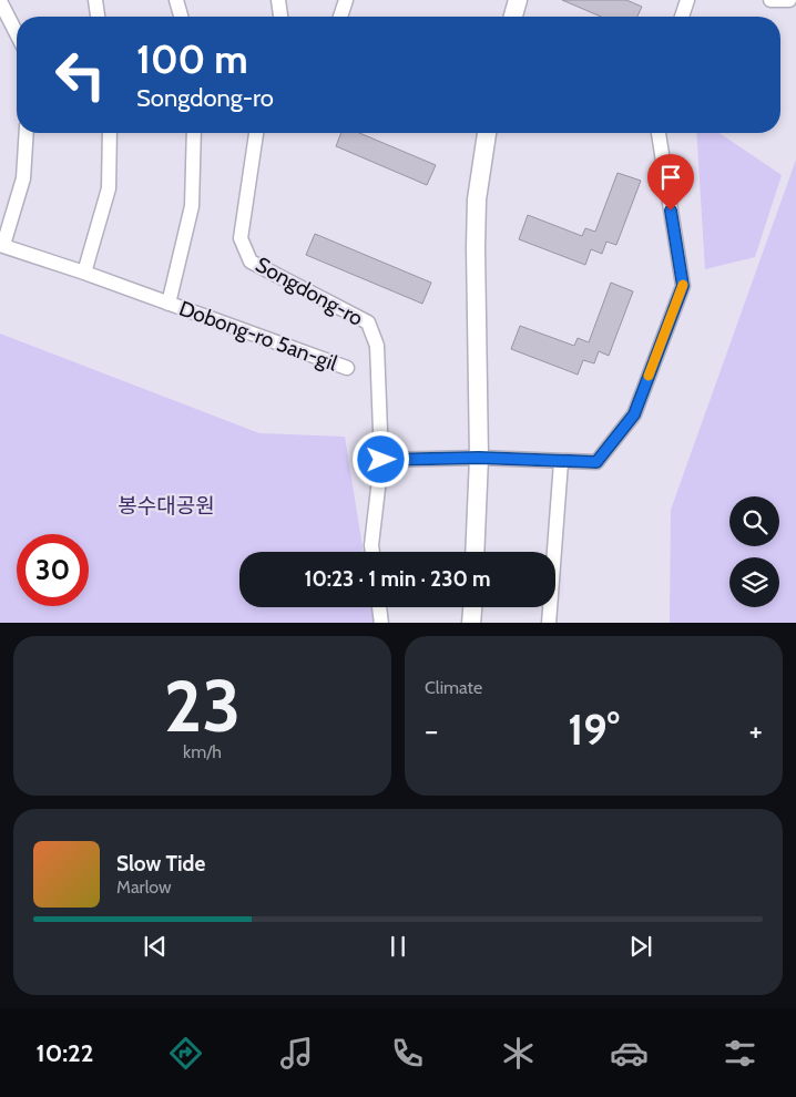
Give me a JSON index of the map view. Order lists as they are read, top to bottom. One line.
{"streets":{"street":["Songdong-ro","Dobong-ro 5an-gil"]},"parks":["봉수대공원"],"page":{"turn":["100 m","Songdong-ro"],"limit":"30","trip":"10:23 · 1 min · 230 m","tile":[["23","km/h"],"Climate"],"heat":["−","19°","+"],"song":["Slow Tide","Marlow"],"tabs":"10:22"}}
